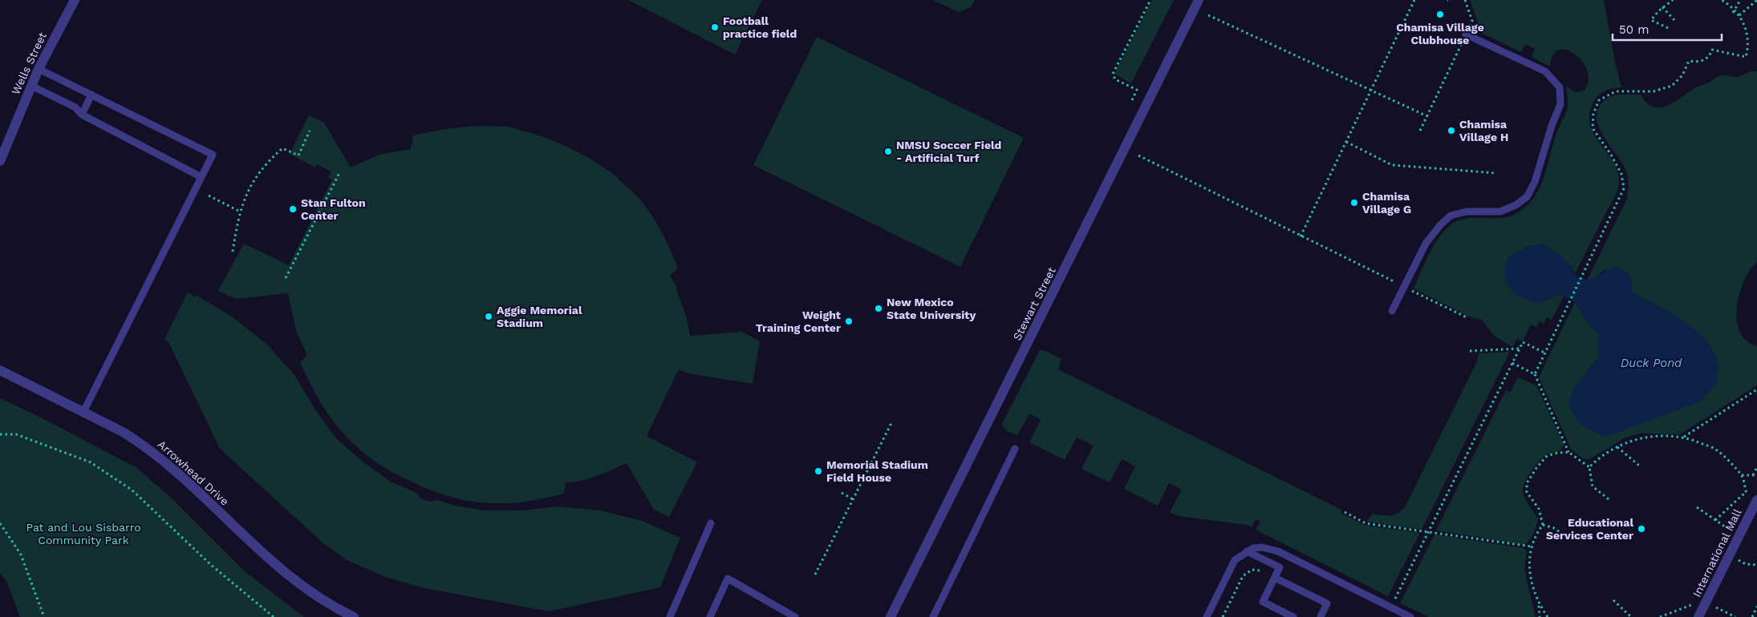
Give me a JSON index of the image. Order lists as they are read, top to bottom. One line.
{"streets":{"street":["Wells Street","Stewart Street","Arrowhead Drive","International Mall"]},"water":["Duck Pond"],"parks":["Pat and Lou Sisbarro Community Park"],"places":["Chamisa Village Clubhouse","Football practice field","Chamisa Village H","NMSU Soccer Field - Artificial Turf","Chamisa Village G","Stan Fulton Center","New Mexico State University","Aggie Memorial Stadium","Weight Training Center","Memorial Stadium Field House","Educational Services Center"],"scale_bar":"50 m"}
